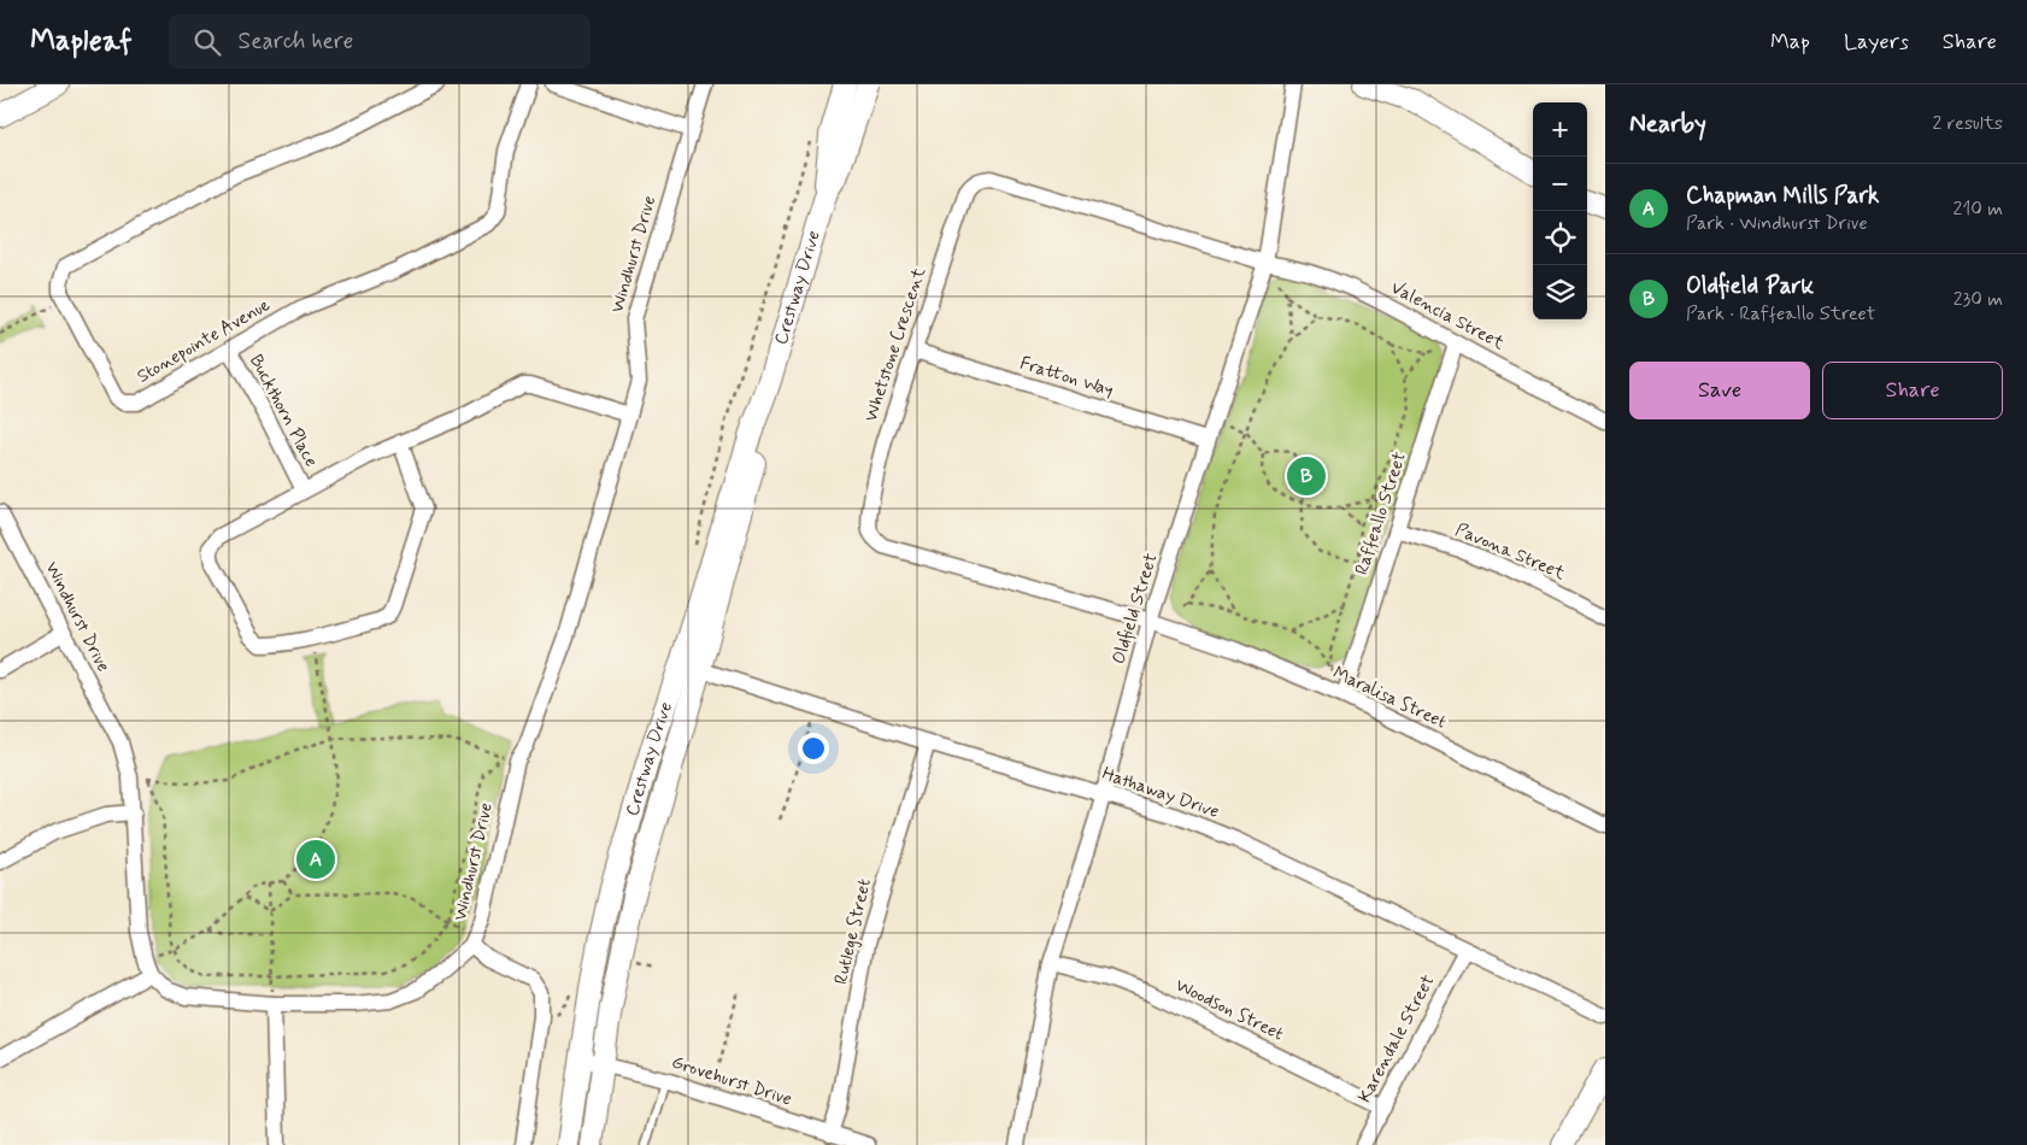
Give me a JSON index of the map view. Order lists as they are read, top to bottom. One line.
{"streets":{"street":["Windhurst Drive","Crestway Drive","Valencia Street","Stonepointe Avenue","Whetstone Crescent","Fratton Way","Buckthorn Place","Raffeallo Street","Pavona Street","Oldfield Street","Maralisa Street","Hathaway Drive","Rutlege Street","Woodson Street","Karendale Street","Grovehurst Drive"]},"crossings":[["Crestway Drive","Hathaway Drive"],["Crestway Drive","Grovehurst Drive"],["Valencia Street","Whetstone Crescent"],["Valencia Street","Raffeallo Street"],["Valencia Street","Oldfield Street"],["Stonepointe Avenue","Buckthorn Place"],["Whetstone Crescent","Fratton Way"],["Whetstone Crescent","Oldfield Street"],["Whetstone Crescent","Maralisa Street"],["Fratton Way","Oldfield Street"],["Raffeallo Street","Pavona Street"],["Raffeallo Street","Maralisa Street"],["Oldfield Street","Maralisa Street"],["Oldfield Street","Hathaway Drive"],["Oldfield Street","Woodson Street"],["Hathaway Drive","Rutlege Street"],["Hathaway Drive","Karendale Street"],["Rutlege Street","Grovehurst Drive"],["Woodson Street","Karendale Street"]],"page":{"header":"Mapleaf","search":"Search here","nav":["Map","Layers","Share"],"heading":["Nearby","2 results"],"map_buttons":["+","−"],"list":[{"mark":"A","name":"Chapman Mills Park","note":"Park · Windhurst Drive","value":"210 m"},{"mark":"B","name":"Oldfield Park","note":"Park · Raffeallo Street","value":"230 m"}],"buttons":["Save","Share"],"pins":["B","A"]}}
